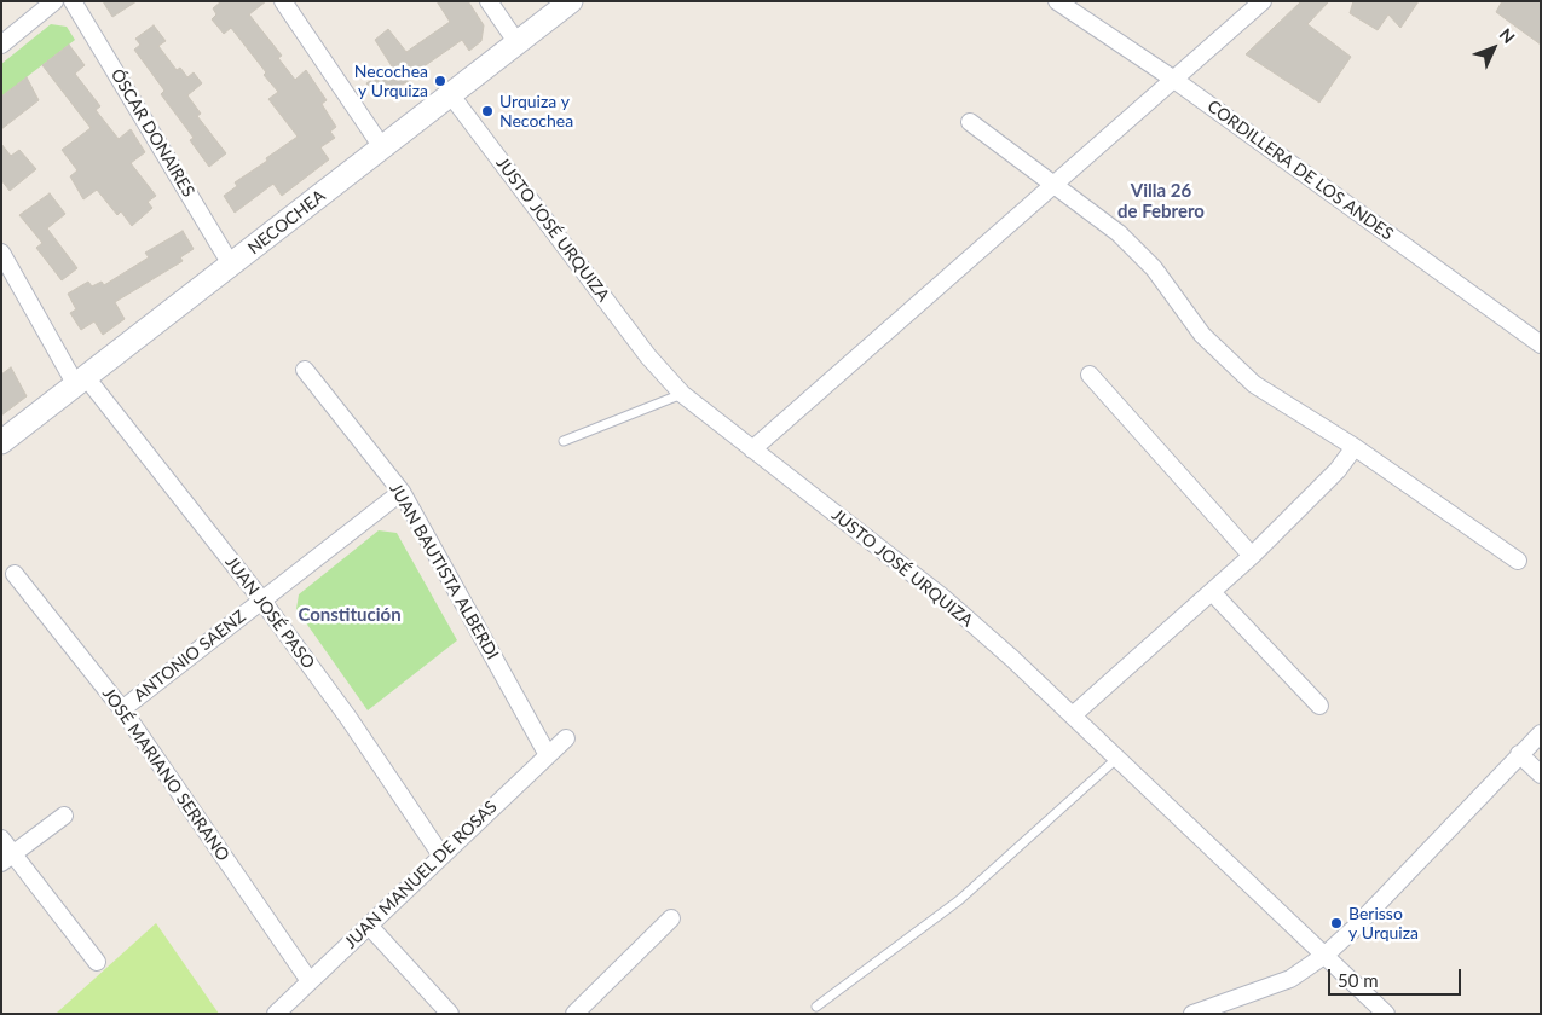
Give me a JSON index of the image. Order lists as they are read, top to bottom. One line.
{"streets":{"main road":["NECOCHEA"],"street":["ÓSCAR DONAIRES","CORDILLERA DE LOS ANDES","JUSTO JOSÉ URQUIZA","JUAN BAUTISTA ALBERDI","JUAN JOSÉ PASO","ANTONIO SAENZ","JOSÉ MARIANO SERRANO","JUAN MANUEL DE ROSAS"]},"crossings":[["ÓSCAR DONAIRES","NECOCHEA"],["NECOCHEA","JUSTO JOSÉ URQUIZA"],["NECOCHEA","JUAN JOSÉ PASO"],["JUAN BAUTISTA ALBERDI","ANTONIO SAENZ"],["JUAN BAUTISTA ALBERDI","JUAN MANUEL DE ROSAS"],["JUAN JOSÉ PASO","ANTONIO SAENZ"],["JUAN JOSÉ PASO","JUAN MANUEL DE ROSAS"],["ANTONIO SAENZ","JOSÉ MARIANO SERRANO"],["JOSÉ MARIANO SERRANO","JUAN MANUEL DE ROSAS"]],"districts":["Villa 26 de Febrero","Constitución"],"places":["Necochea y Urquiza","Urquiza y Necochea","Berisso y Urquiza"],"scale_bar":"50 m","north":"top right"}
